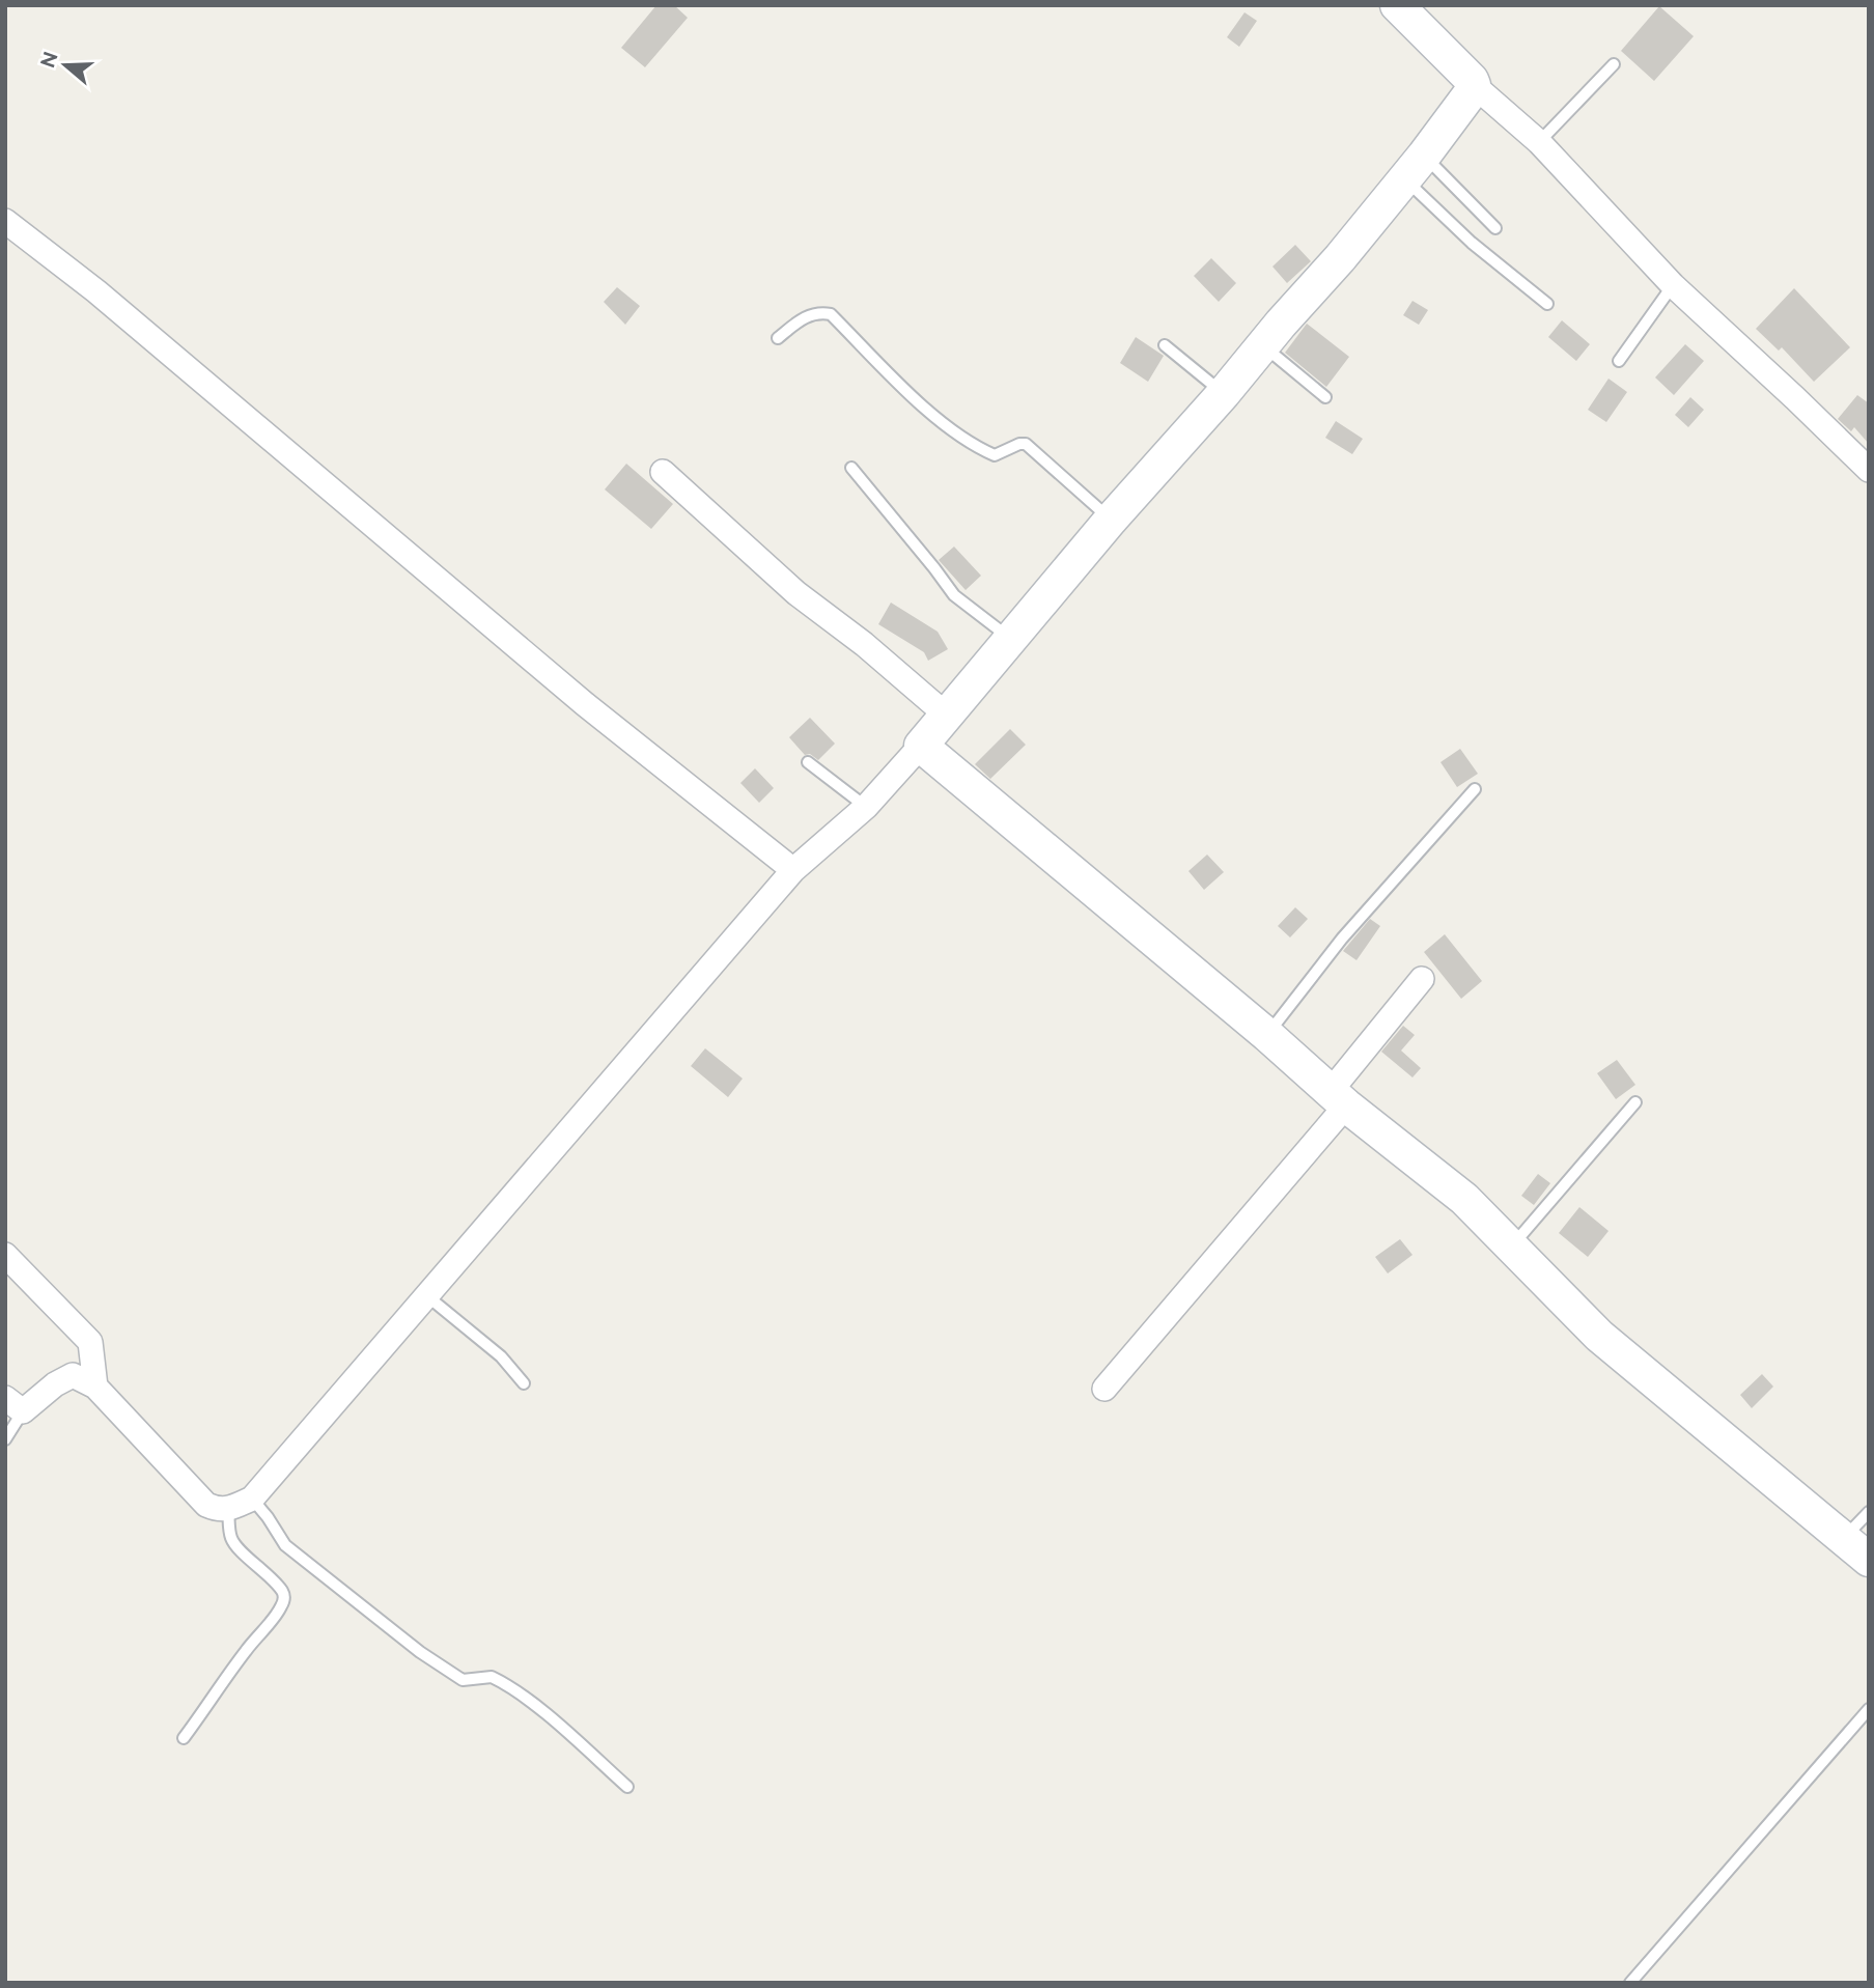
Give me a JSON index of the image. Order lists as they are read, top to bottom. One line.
{"north":"left"}
